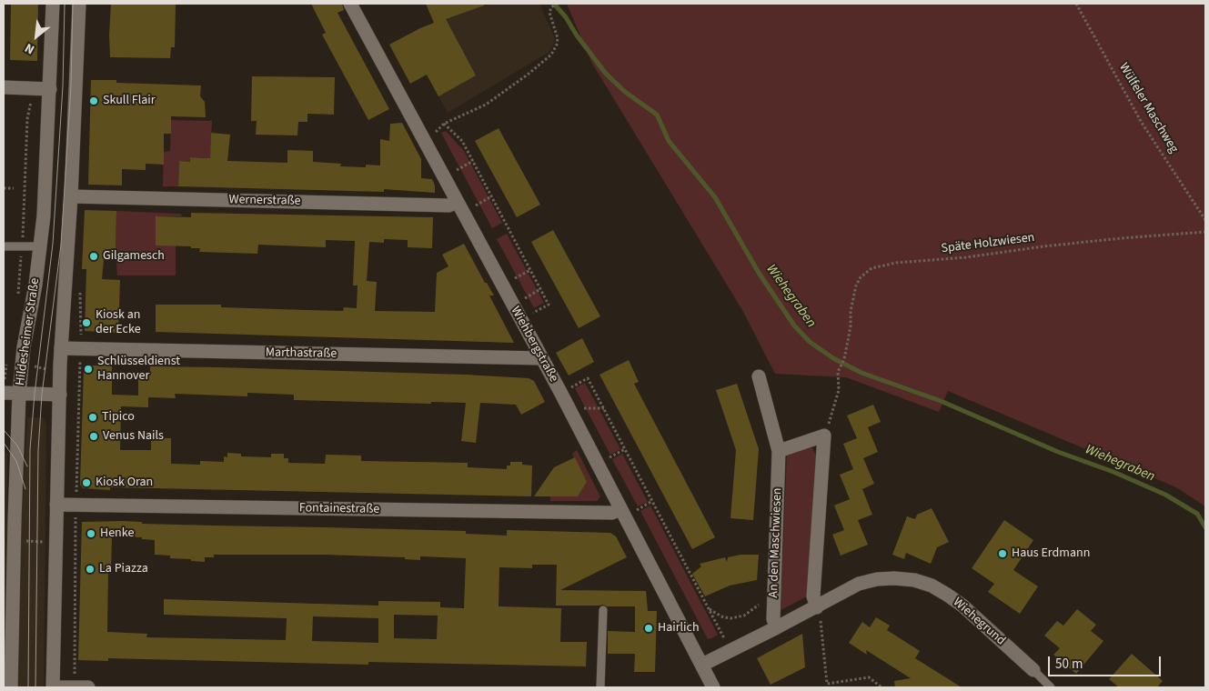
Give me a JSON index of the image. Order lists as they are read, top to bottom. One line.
{"streets":{"street":["Wernerstraße","Hildesheimer Straße","Wiehbergstraße","Marthastraße","Fontainestraße","An den Maschwiesen","Wiehegrund"],"path":["Wülfeler Maschweg","Späte Holzwiesen"]},"crossings":[["Wernerstraße","Wiehbergstraße"],["Wiehbergstraße","Marthastraße"],["Wiehbergstraße","Fontainestraße"],["An den Maschwiesen","Wiehegrund"]],"water":["Wiehegraben"],"places":["Skull Flair","Gilgamesch","Kiosk an der Ecke","Schlüsseldienst Hannover","Tipico","Venus Nails","Kiosk Oran","Henke","Haus Erdmann","La Piazza","Hairlich"],"scale_bar":"50 m","north":"bottom left"}
